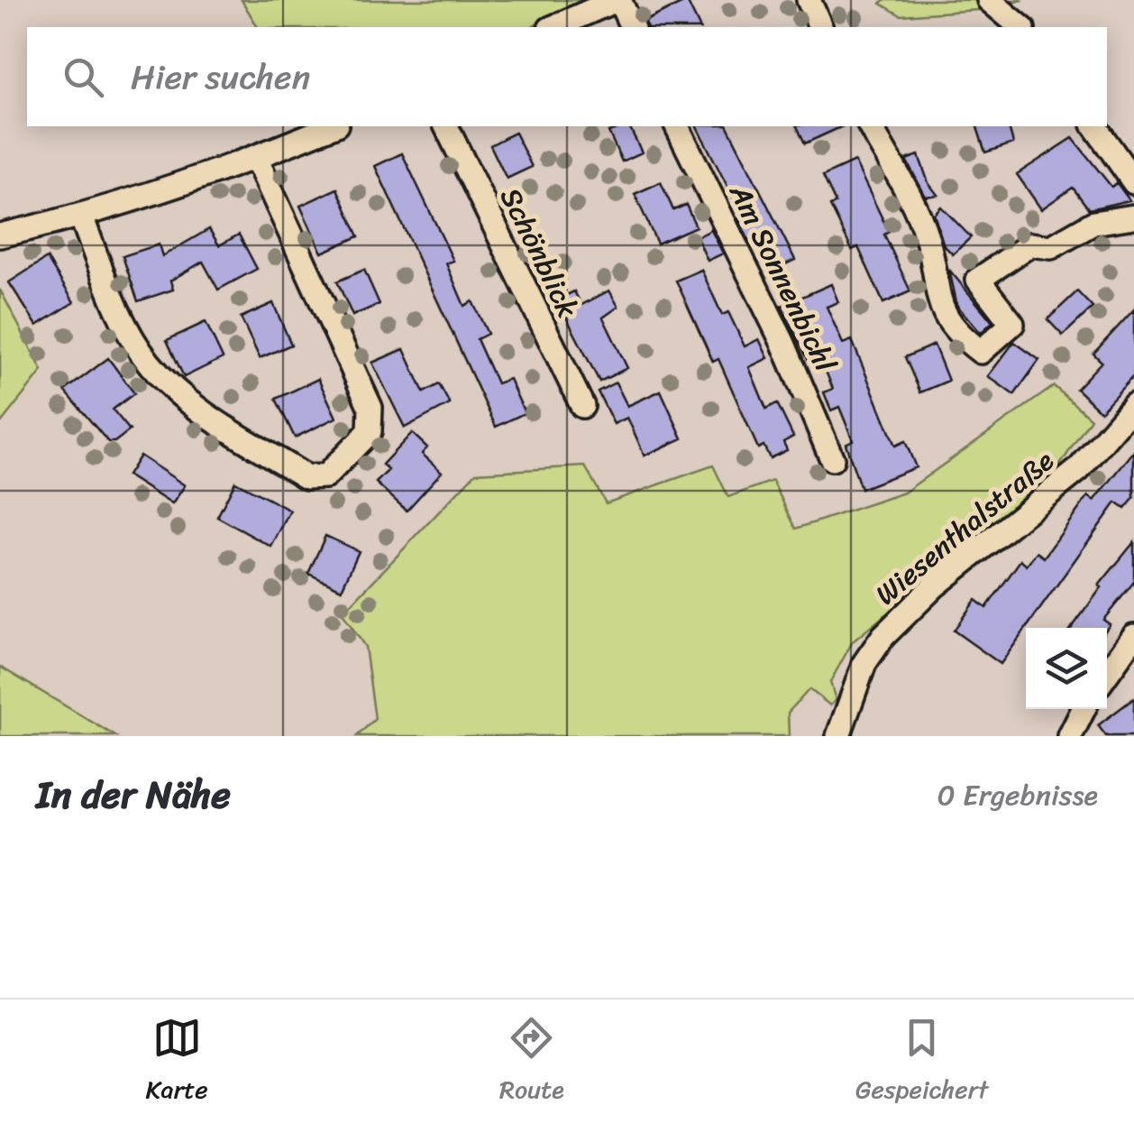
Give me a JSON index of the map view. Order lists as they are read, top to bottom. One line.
{"streets":{"street":["Schönblick","Am Sonnenbichl","Wiesenthalstraße"]},"page":{"search":"Hier suchen","heading":["In der Nähe","0 Ergebnisse"],"nav":["Karte","Route","Gespeichert"]}}
